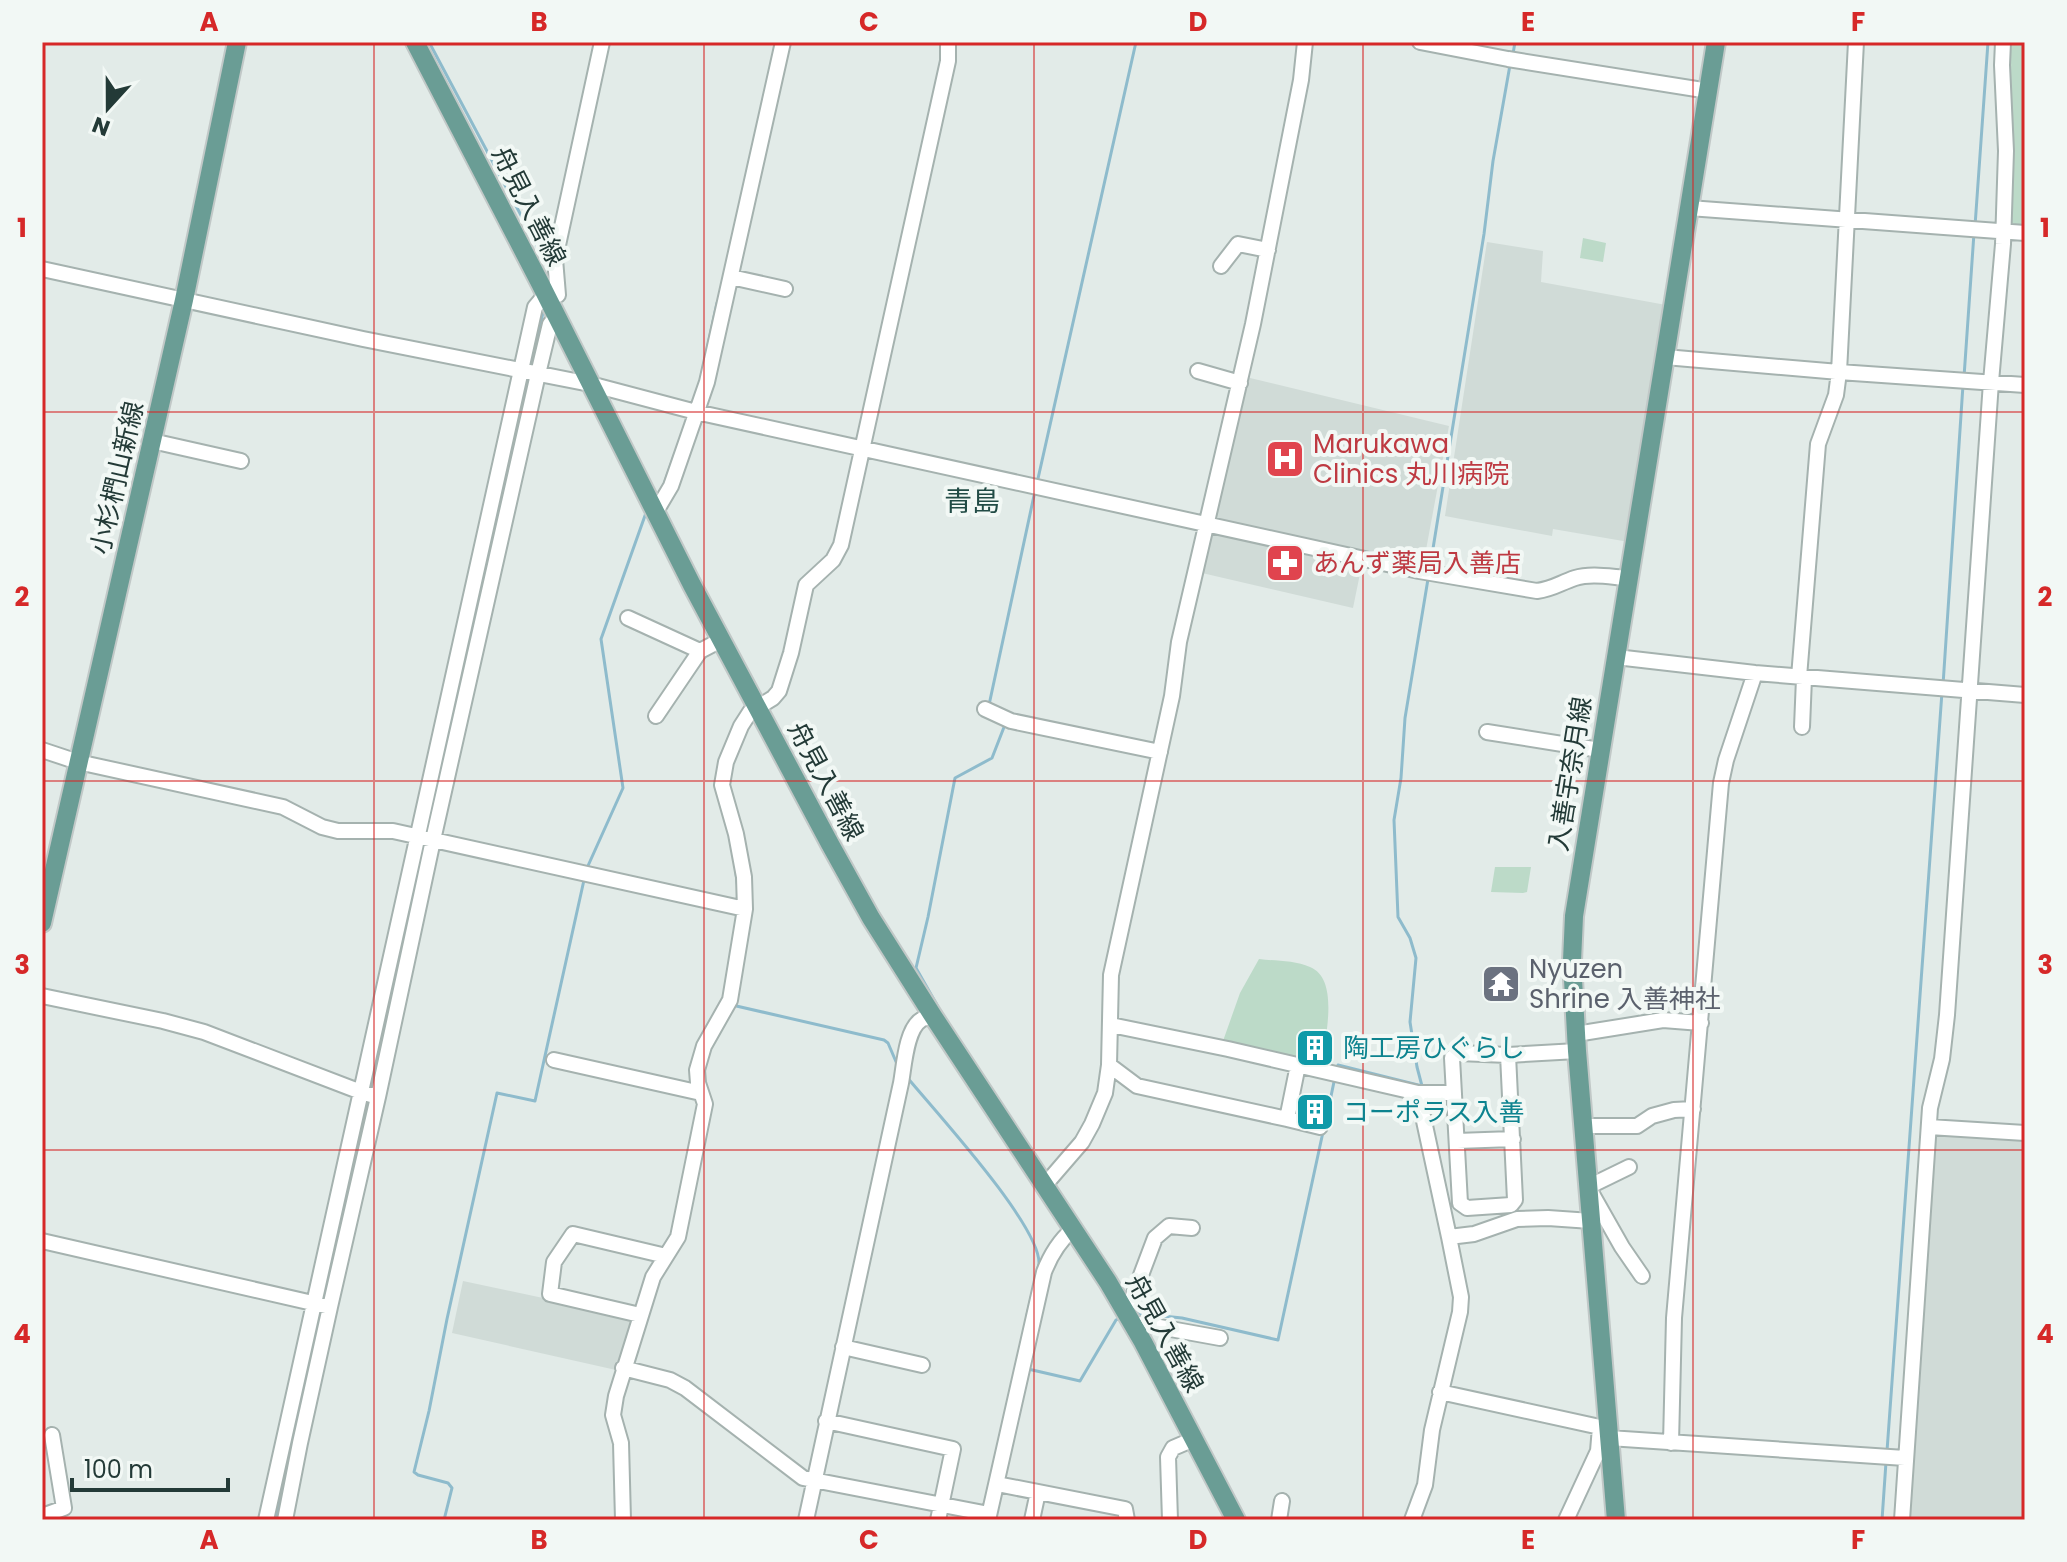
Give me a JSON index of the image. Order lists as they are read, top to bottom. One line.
{"streets":{"main road":["舟見入善線","小杉椚山新線","入善宇奈月線"]},"districts":["青島"],"places":{"hospital":["Marukawa Clinics 丸川病院"],"pharmacy":["あんず薬局入善店"],"temple":["Nyuzen Shrine 入善神社"],"building":["陶工房ひぐらし","コーポラス入善"]},"scale_bar":"100 m","north":"bottom","grid":{"columns":["A","B","C","D","E","F"],"rows":["1","2","3","4"]}}
